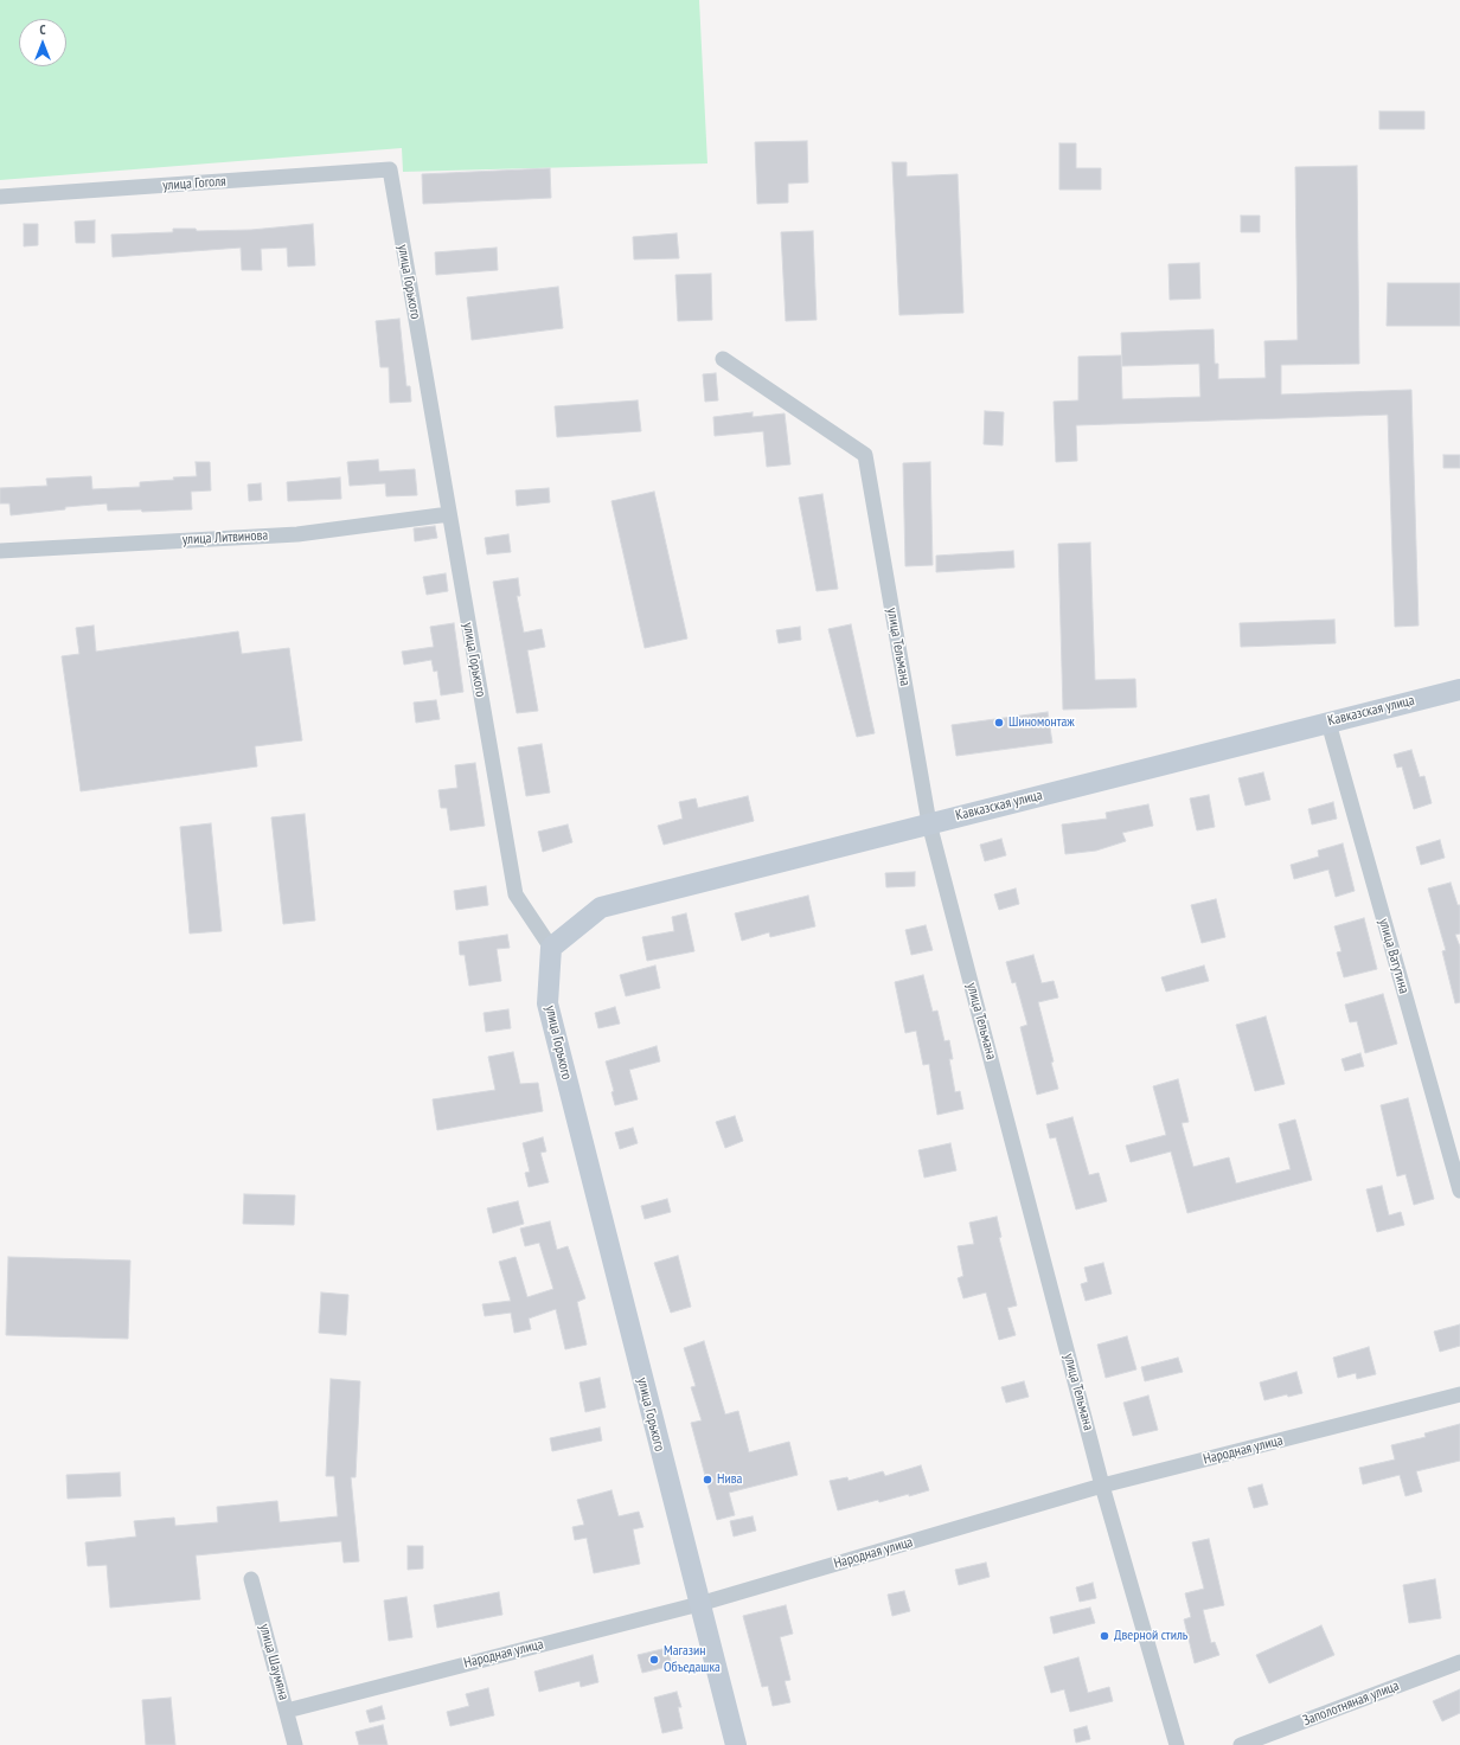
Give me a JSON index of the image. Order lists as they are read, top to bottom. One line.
{"streets":{"main road":["улица Горького","Кавказская улица"],"street":["улица Гоголя","улица Литвинова","улица Тельмана","улица Ватутина","Народная улица","улица Шаумяна","Заполотняная улица"]},"crossings":[["улица Гоголя","улица Горького"],["улица Горького","улица Литвинова"],["улица Горького","Кавказская улица"],["улица Горького","Народная улица"],["улица Тельмана","Кавказская улица"],["улица Тельмана","Народная улица"],["Кавказская улица","улица Ватутина"],["Народная улица","улица Шаумяна"]],"places":["Шиномонтаж","Нива","Дверной стиль","Магазин Объедашка"],"north":"top"}
